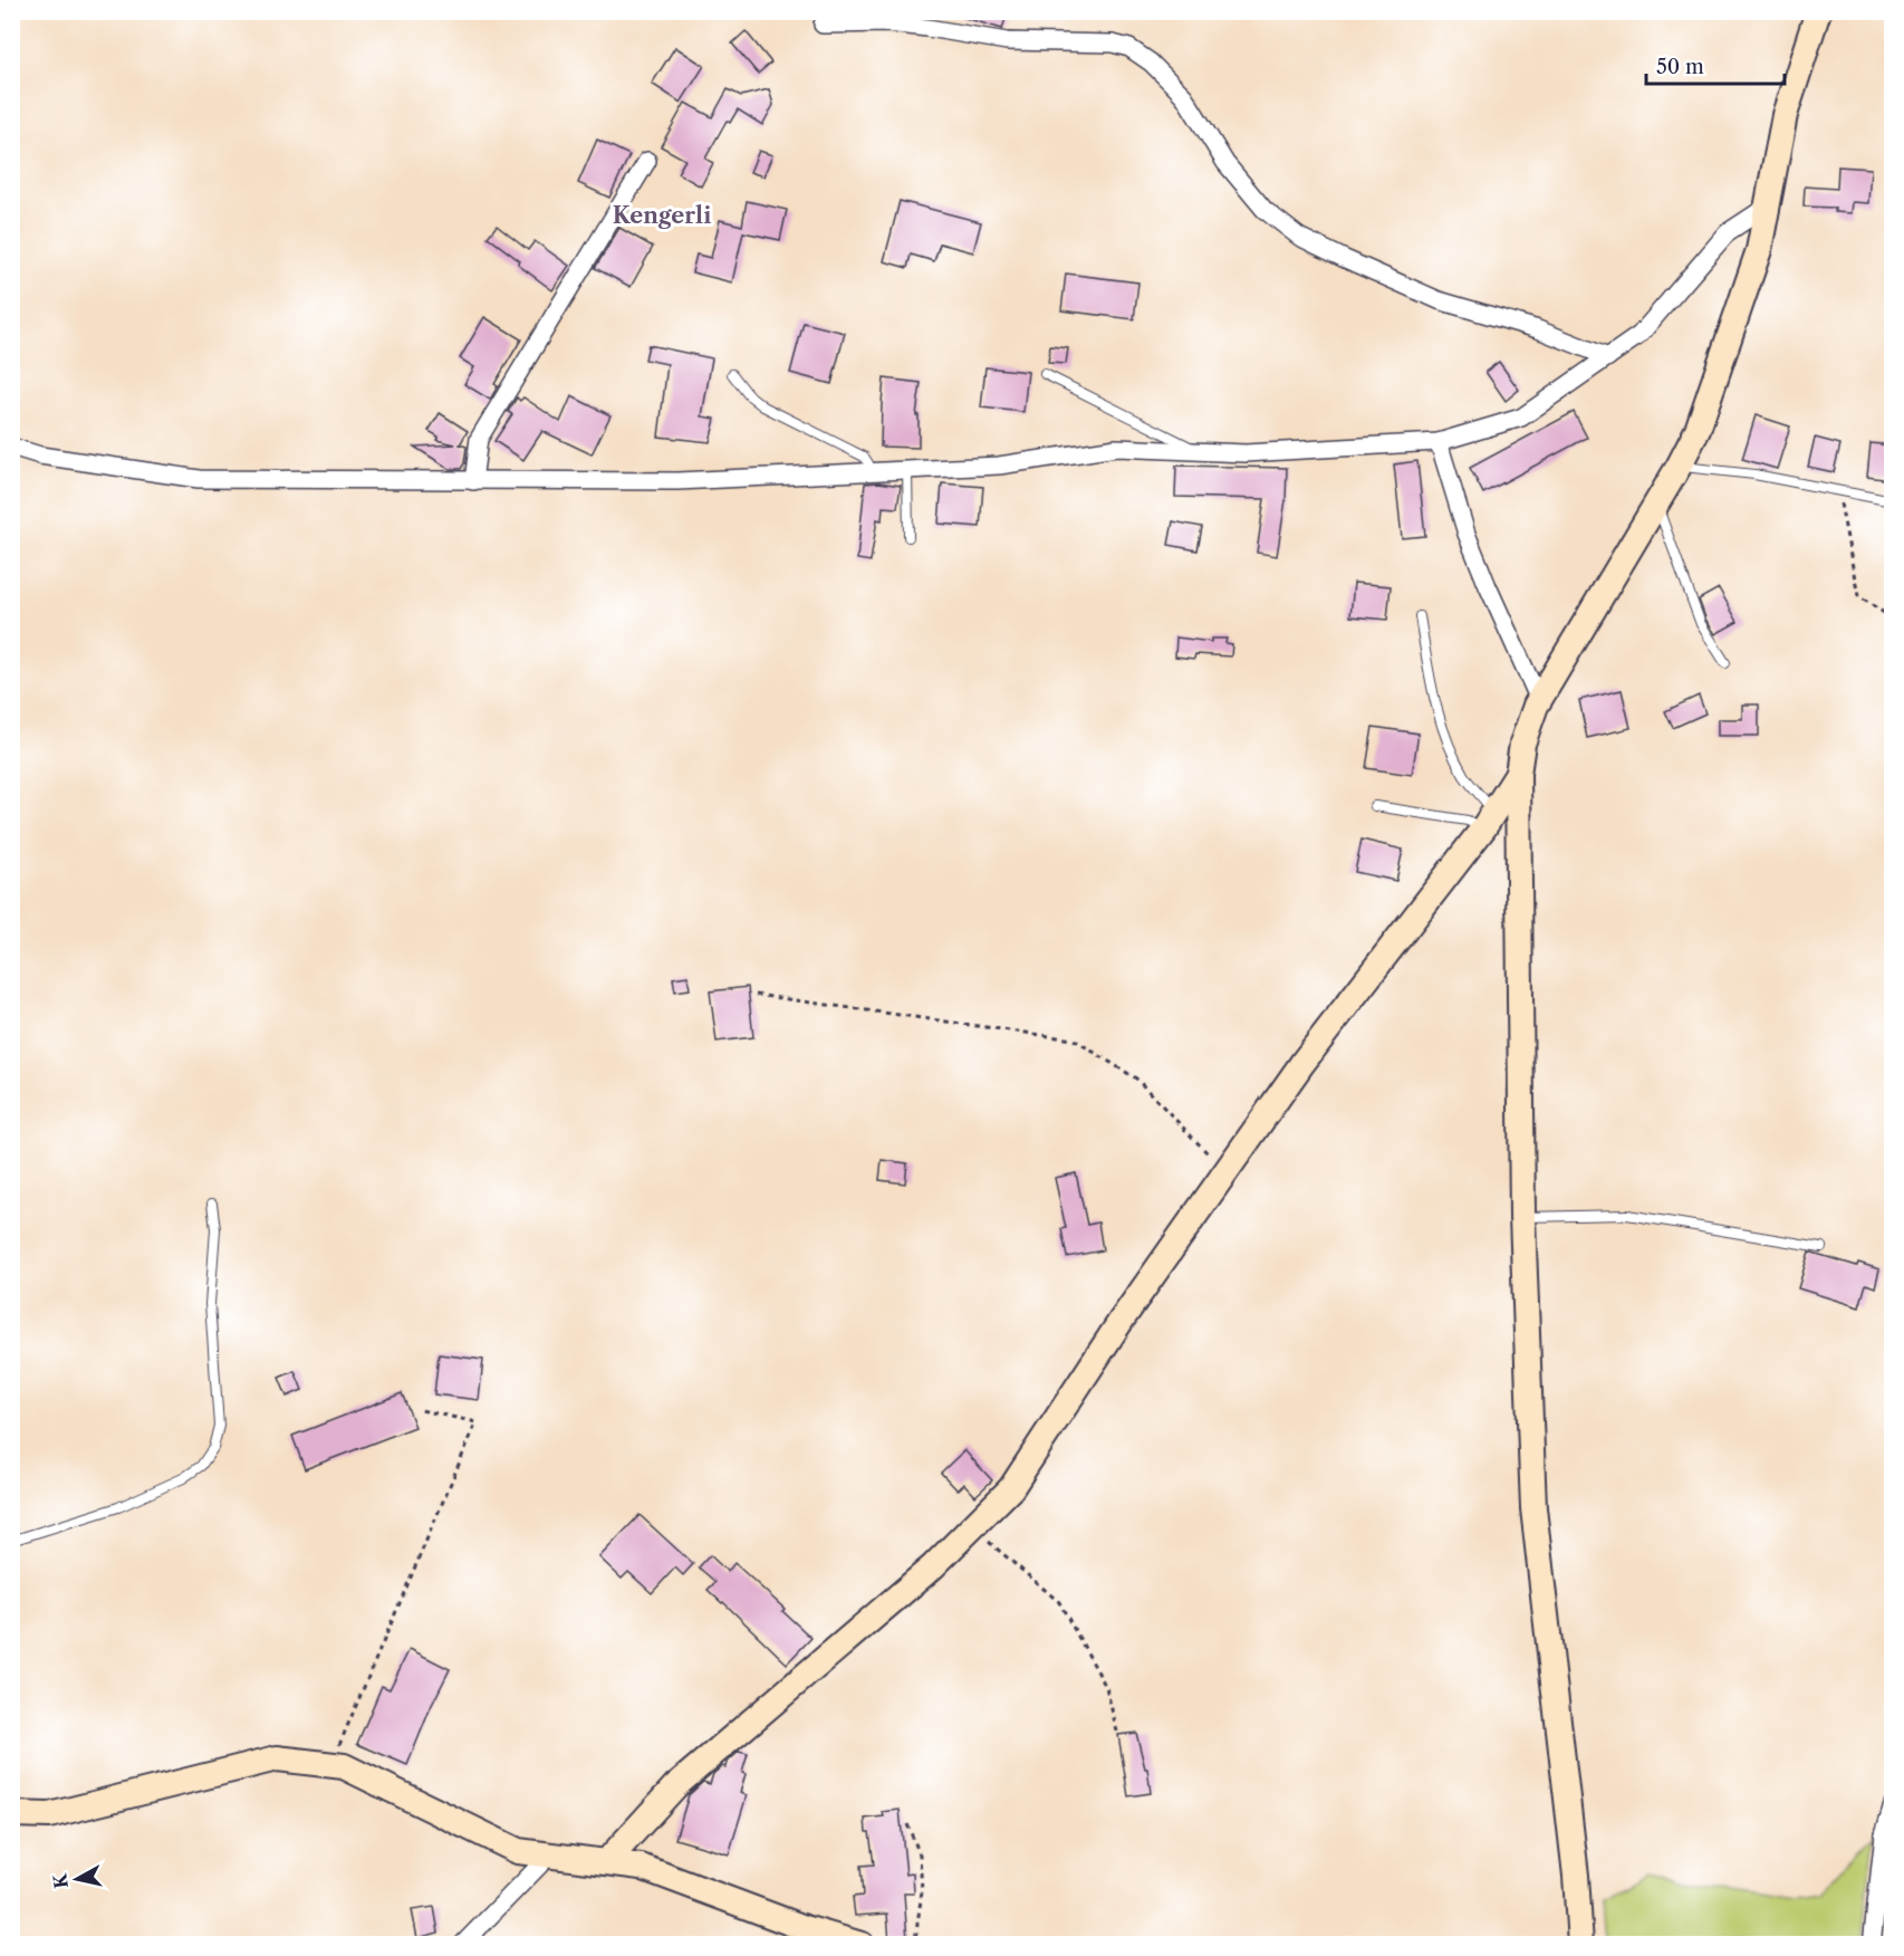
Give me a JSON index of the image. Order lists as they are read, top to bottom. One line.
{"districts":["Kengerli"],"scale_bar":"50 m","north":"left"}
